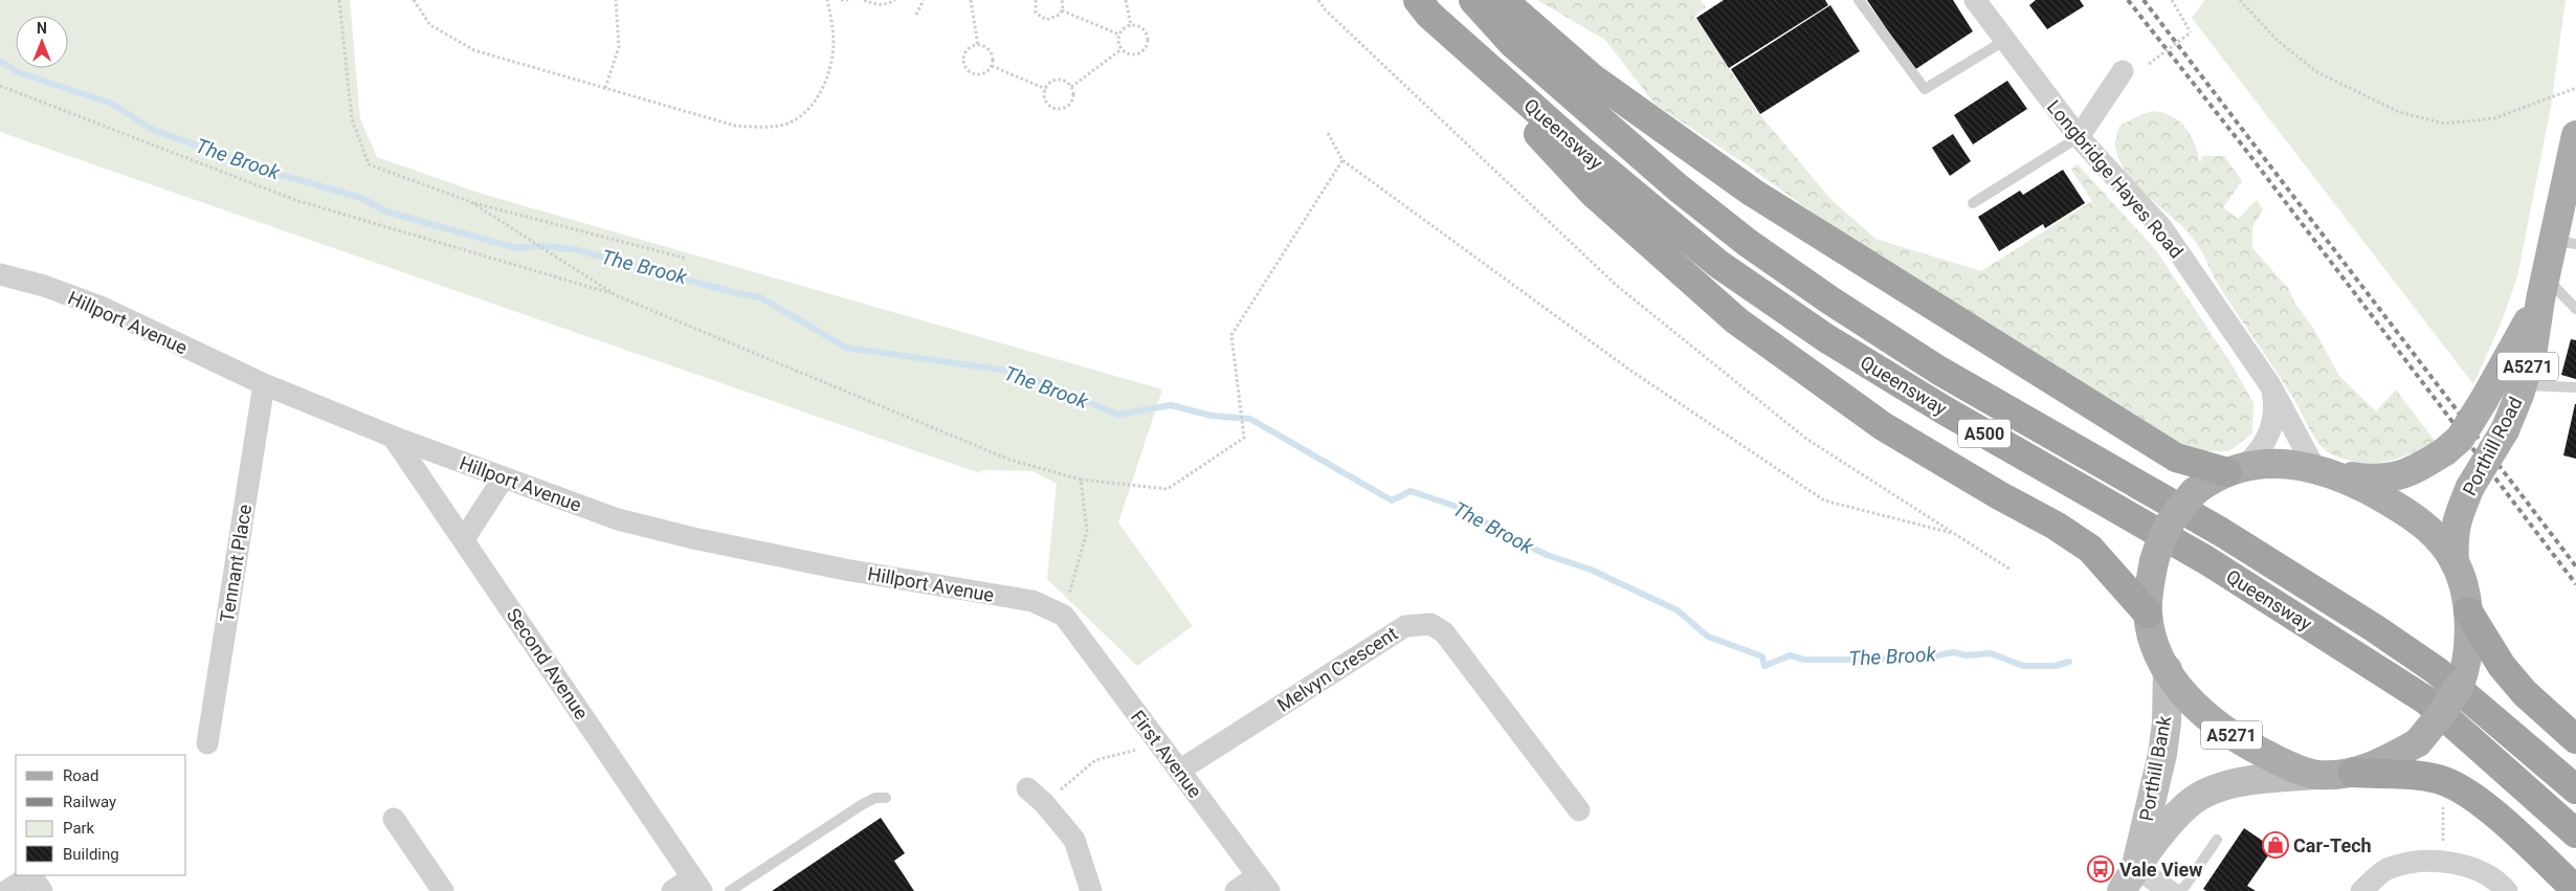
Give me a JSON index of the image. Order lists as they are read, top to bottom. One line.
{"streets":{"highway":["Queensway","A500"],"main road":["A5271","Porthill Road","Porthill Bank"],"street":["Longbridge Hayes Road","Hillport Avenue","Tennant Place","Second Avenue","Melvyn Crescent","First Avenue"]},"crossings":[["Longbridge Hayes Road","A5271"],["Longbridge Hayes Road","Porthill Road"],["Hillport Avenue","Tennant Place"],["Hillport Avenue","Second Avenue"],["Hillport Avenue","First Avenue"],["A5271","Porthill Road"],["A5271","Porthill Bank"],["Melvyn Crescent","First Avenue"]],"water":["The Brook"],"places":{"shop":["Car-Tech"],"bus stop":["Vale View"]},"legend":["Road","Railway","Park","Building"],"north":"top"}
